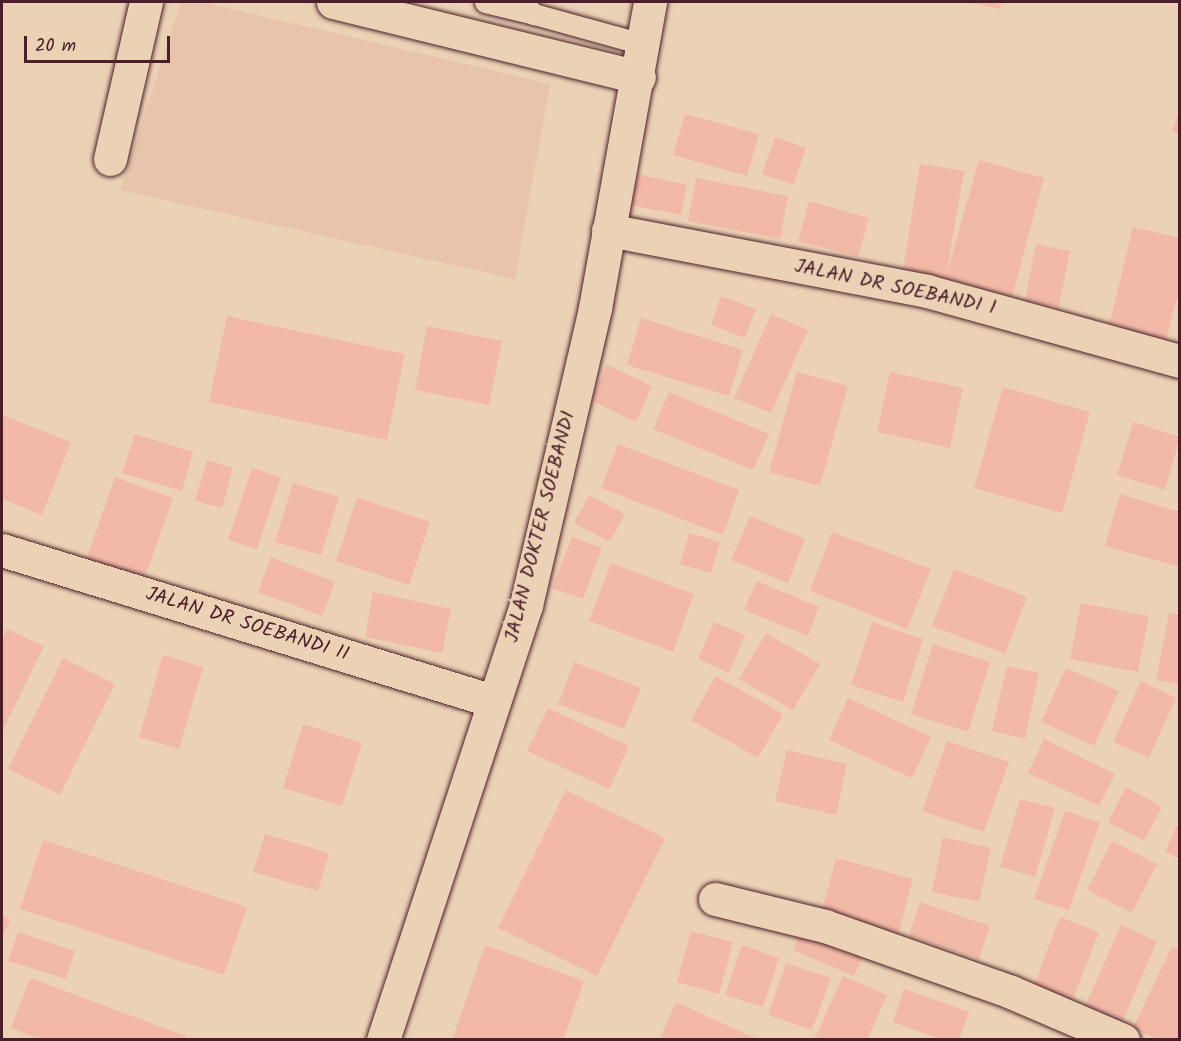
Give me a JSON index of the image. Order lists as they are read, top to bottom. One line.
{"streets":{"street":["JALAN DR SOEBANDI 1","JALAN DOKTER SOEBANDI","JALAN DR SOEBANDI II"]},"crossings":[["JALAN DR SOEBANDI 1","JALAN DOKTER SOEBANDI"],["JALAN DOKTER SOEBANDI","JALAN DR SOEBANDI II"]],"scale_bar":"20 m"}
